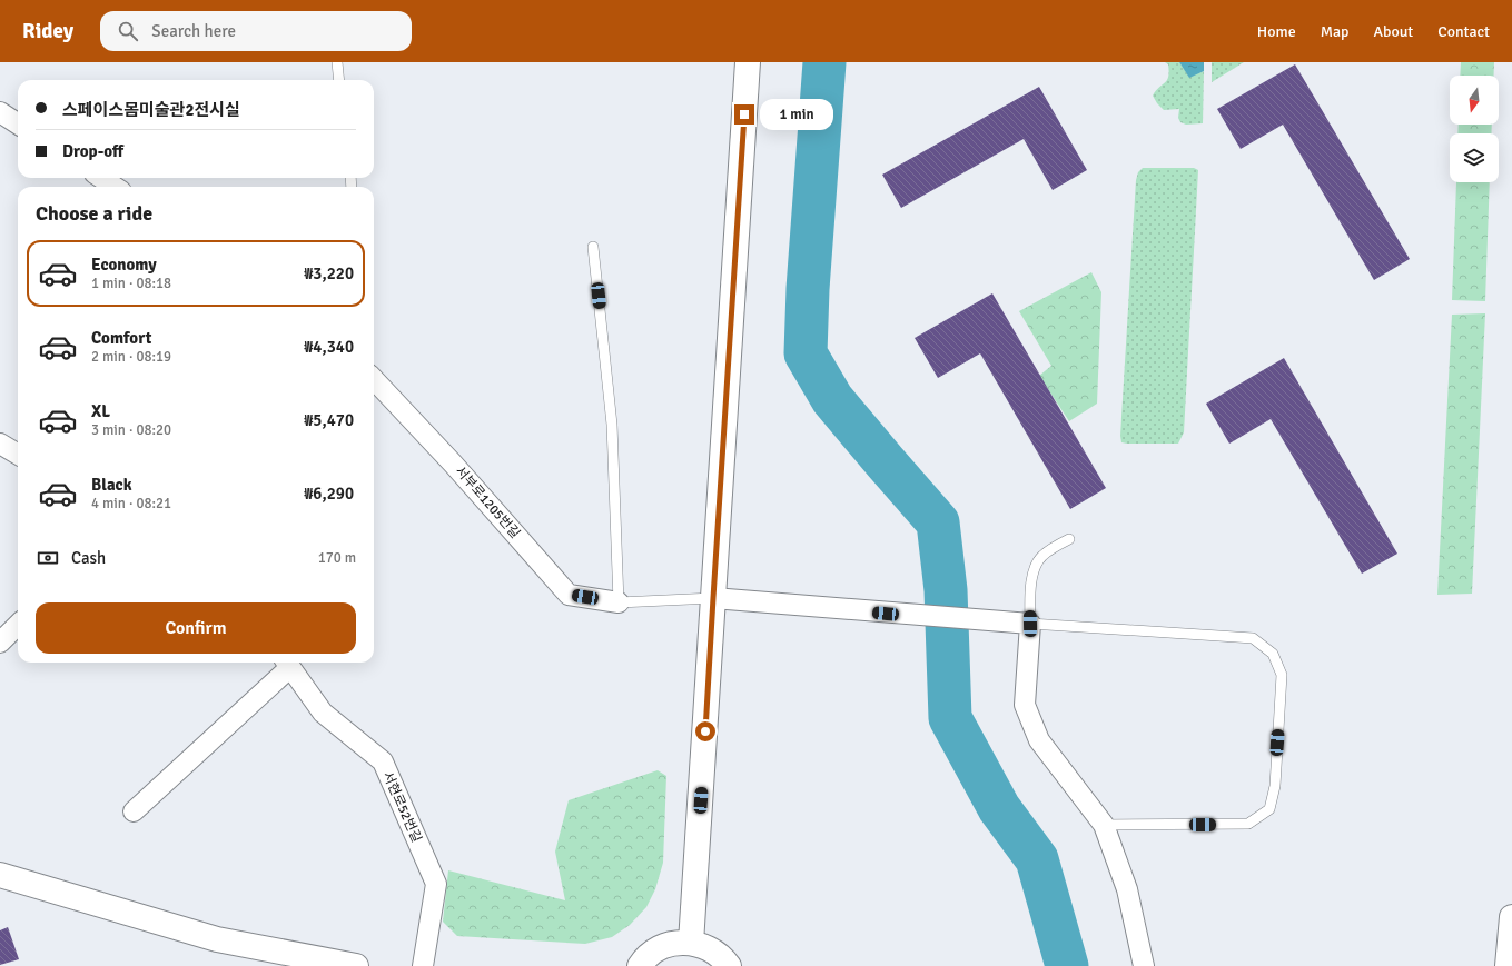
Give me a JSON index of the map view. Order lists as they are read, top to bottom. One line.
{"streets":{"street":["서부로1205번길","서현로52번길"]},"north":"bottom","page":{"header":"Ridey","search":"Search here","nav":["Home","Map","About","Contact"],"banner":["스페이스몸미술관2전시실","Drop-off"],"bubble":"1 min","heading":"Choose a ride","list":[{"name":"Economy","note":"1 min · 08:18","value":"₩3,220"},{"name":"Comfort","note":"2 min · 08:19","value":"₩4,340"},{"name":"XL","note":"3 min · 08:20","value":"₩5,470"},{"name":"Black","note":"4 min · 08:21","value":"₩6,290"}],"pay":["Cash","170 m"],"buttons":"Confirm"}}
